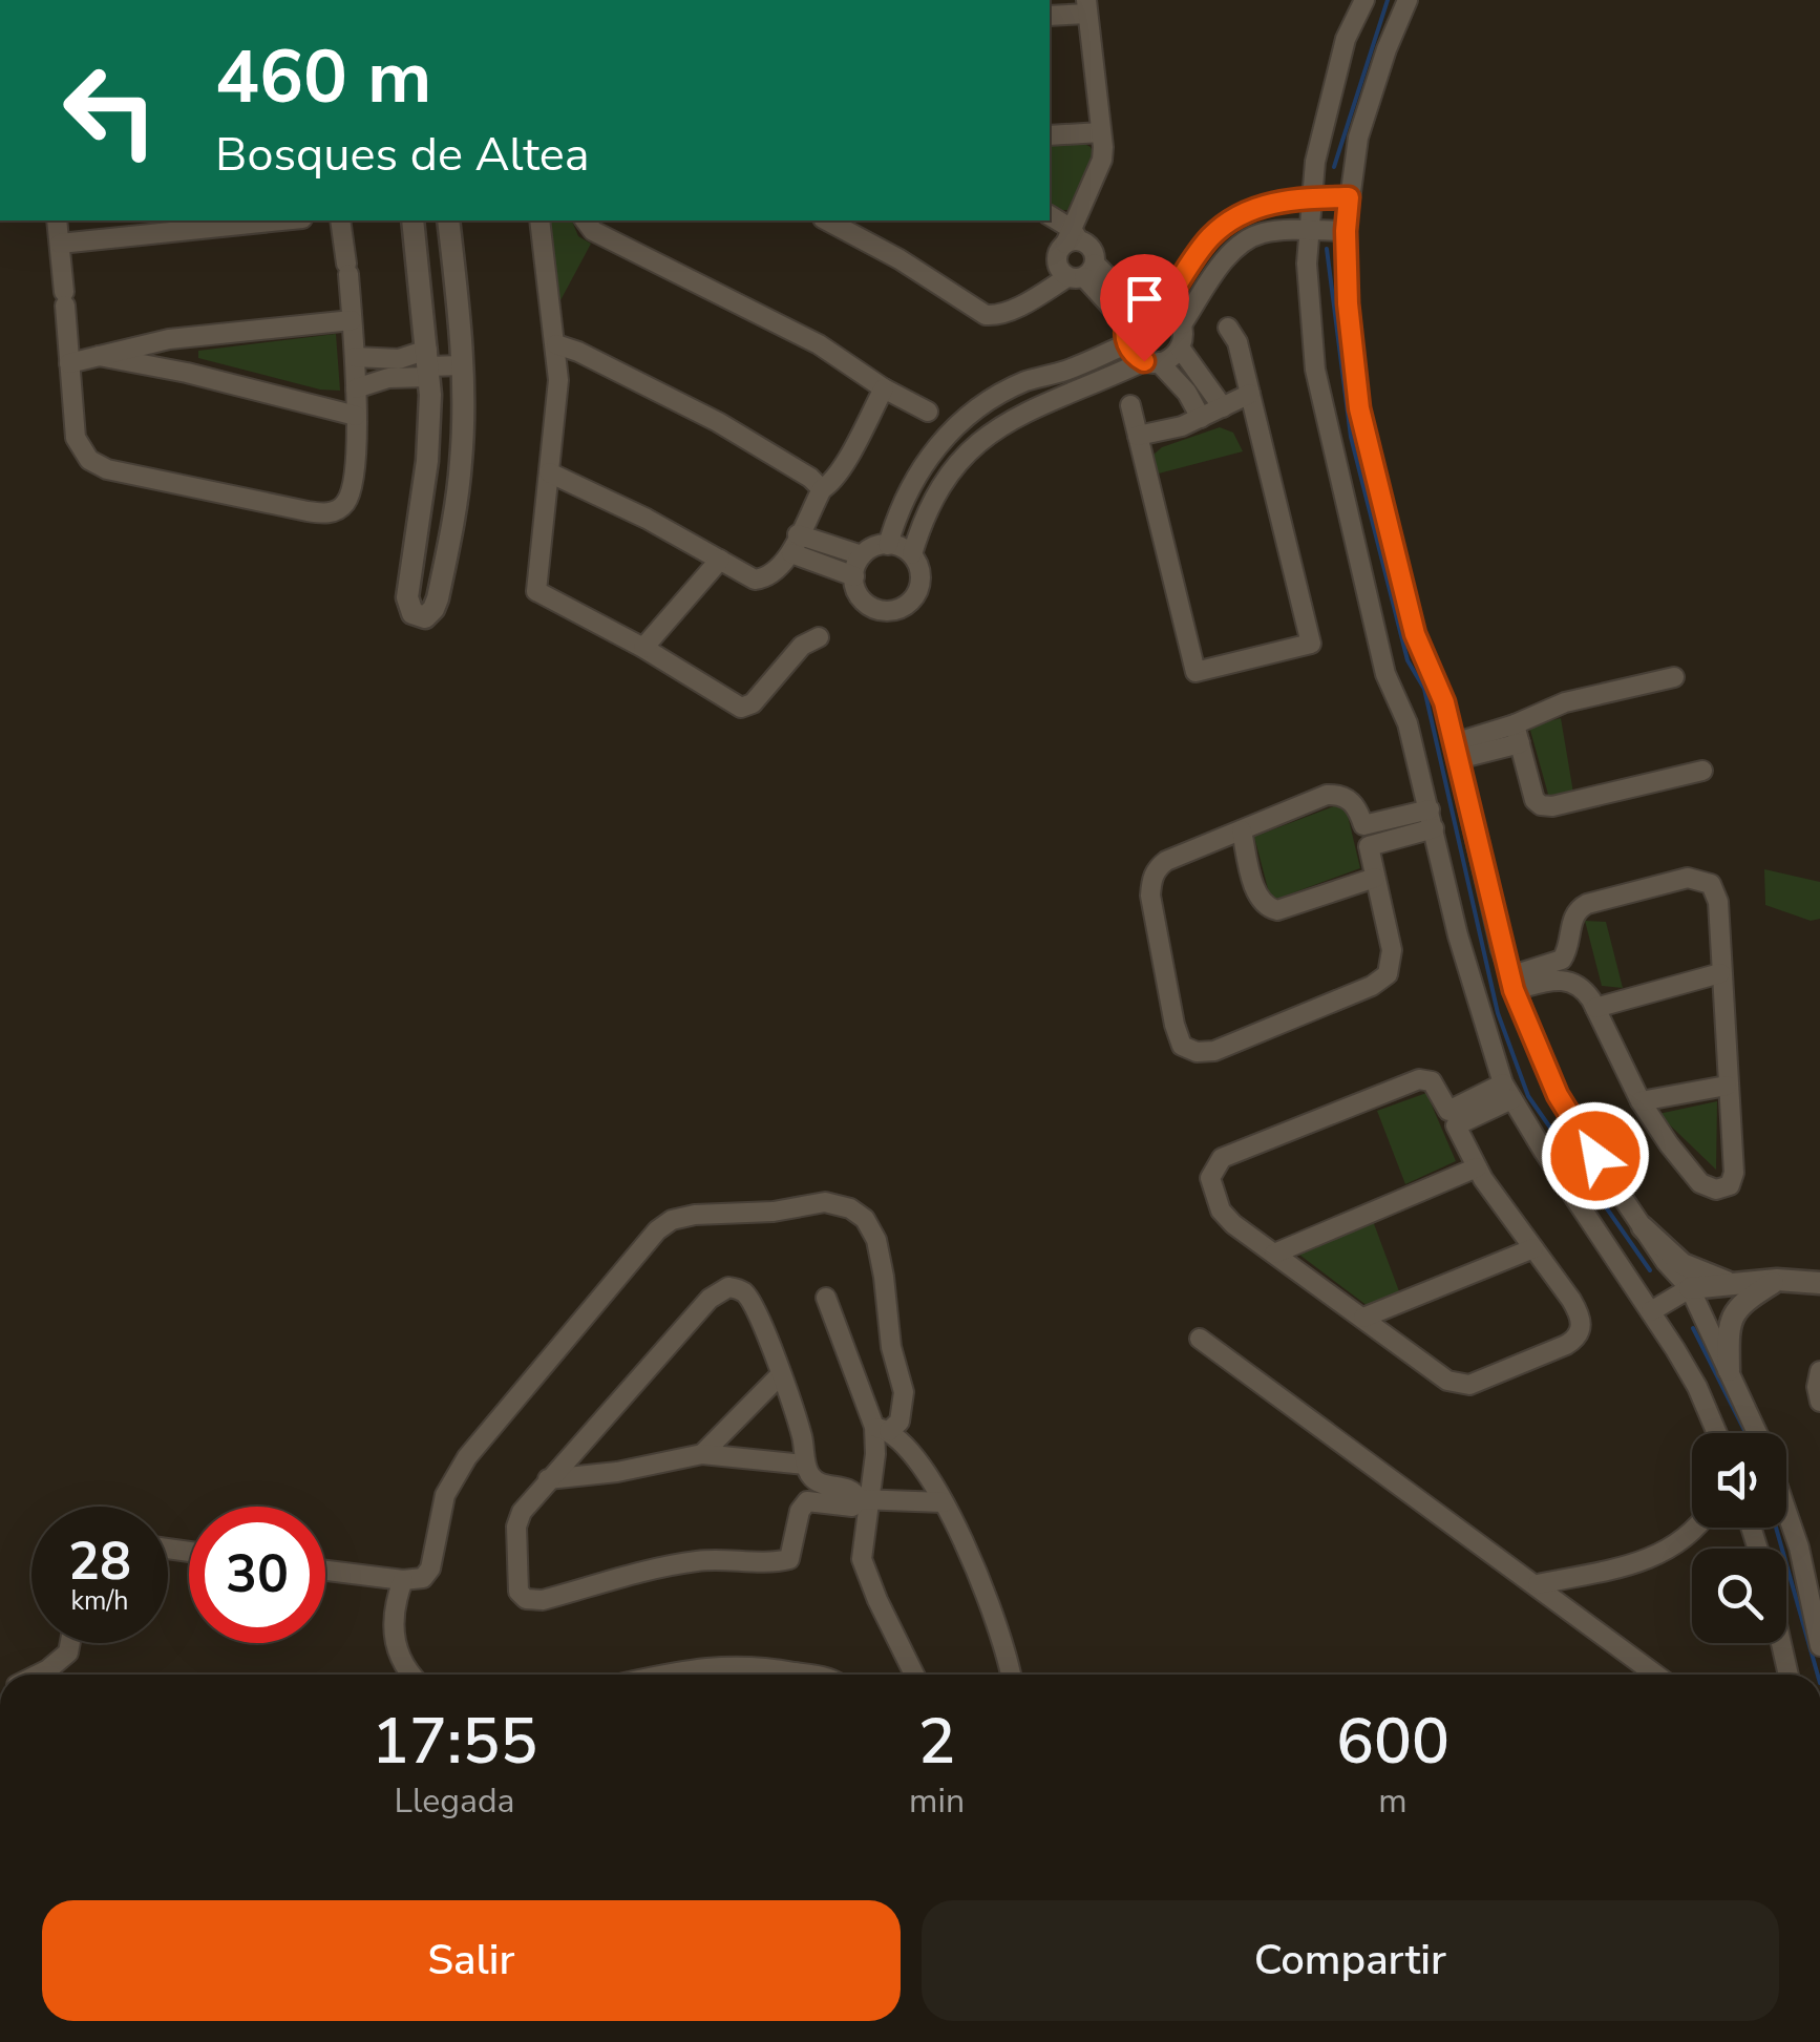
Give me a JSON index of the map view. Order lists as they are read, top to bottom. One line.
{"page":{"turn":["460 m","Bosques de Altea"],"speed":"28 km/h","limit":"30","eta":["17:55","Llegada","2","min","600","m"],"buttons":["Salir","Compartir"]}}
